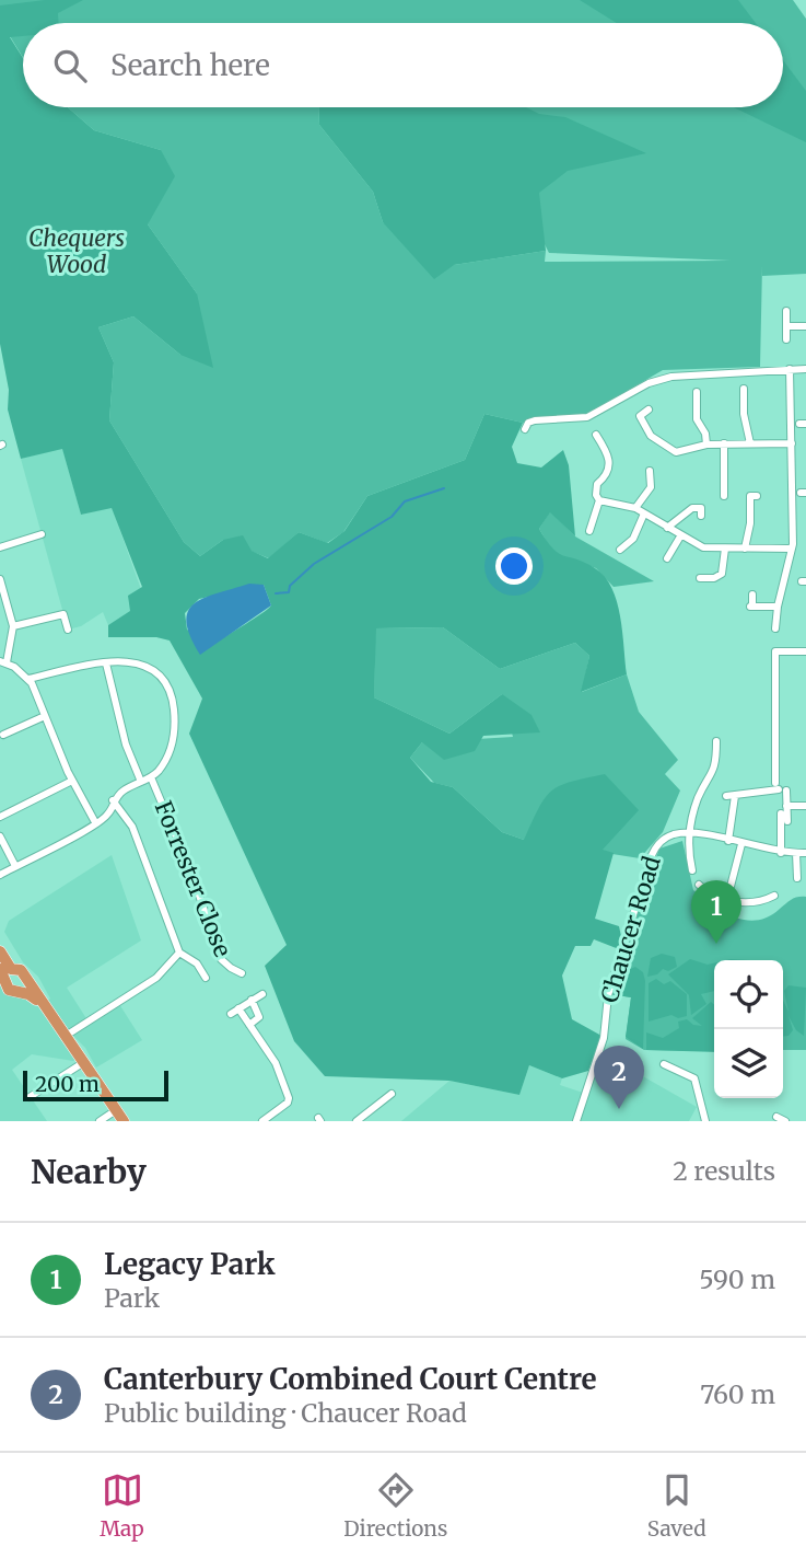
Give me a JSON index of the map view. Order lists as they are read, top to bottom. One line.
{"streets":{"street":["Forrester Close","Chaucer Road"]},"parks":["Chequers Wood"],"scale_bar":"200 m","page":{"search":"Search here","pins":["1","2"],"scale":"200 m","heading":["Nearby","2 results"],"list":[{"mark":"1","name":"Legacy Park","note":"Park","value":"590 m"},{"mark":"2","name":"Canterbury Combined Court Centre","note":"Public building · Chaucer Road","value":"760 m"}],"nav":["Map","Directions","Saved"]}}
